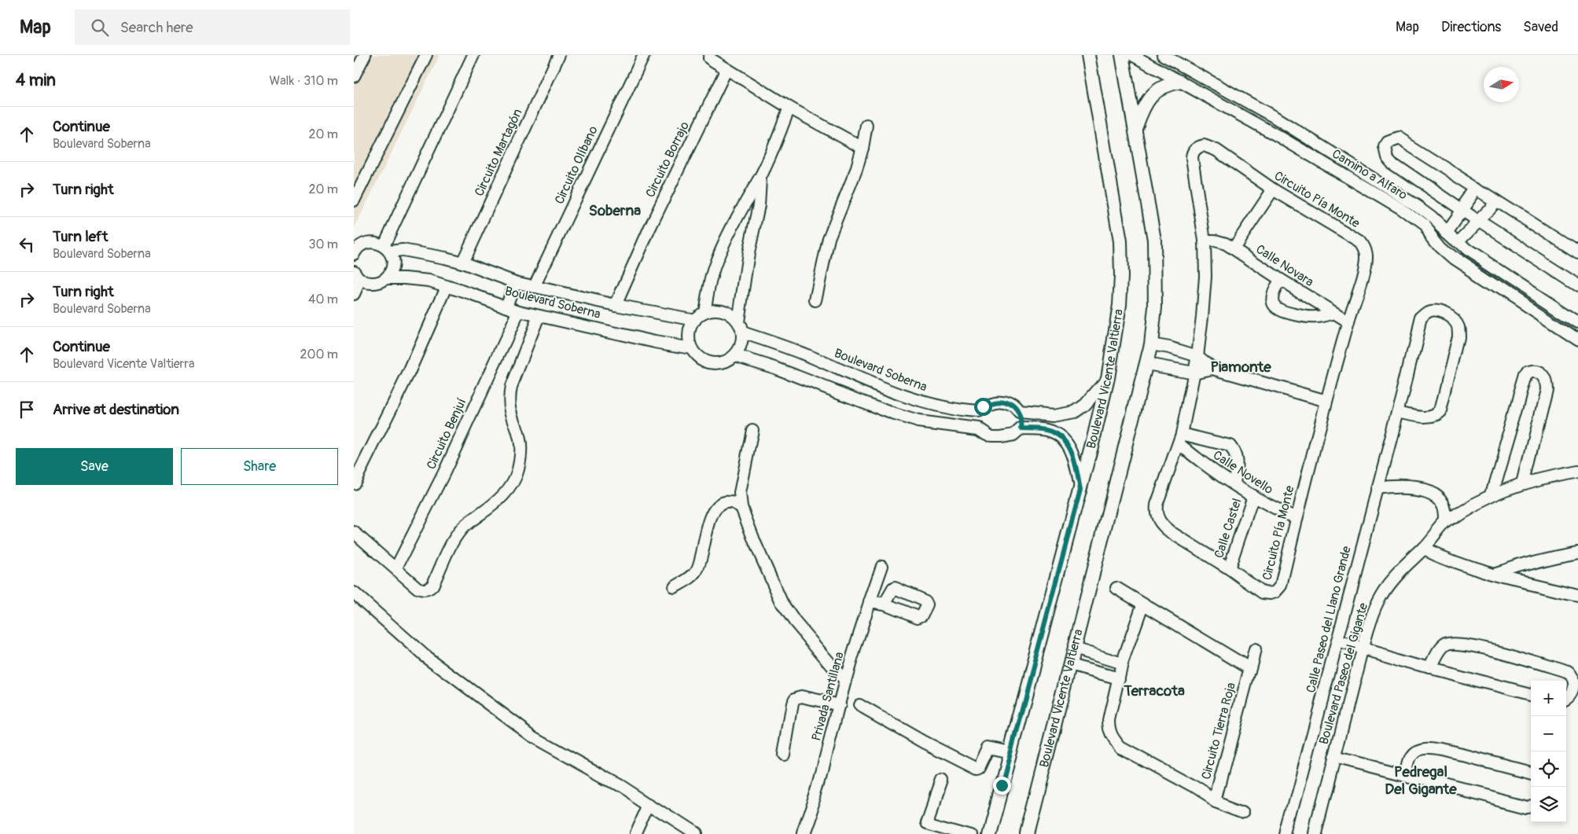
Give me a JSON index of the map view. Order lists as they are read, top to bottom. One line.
{"streets":{"main road":["Boulevard Vicente Valtierra"],"street":["Circuito Martagón","Circuito Borrajo","Circuito Olíbano","Camino a Alfaro","Circuito Pía Monte","Calle Novara","Boulevard Soberna","Circuito Benjuí","Calle Novello","Calle Castel","Calle Paseo del Llano Grande","Boulevard Paseo del Gigante","Privada Santillana","Circuito Tierra Roja"]},"crossings":[["Circuito Martagón","Boulevard Soberna"],["Circuito Borrajo","Boulevard Soberna"],["Circuito Olíbano","Boulevard Soberna"],["Circuito Pía Monte","Calle Novara"],["Circuito Pía Monte","Calle Novello"],["Circuito Pía Monte","Calle Castel"],["Boulevard Soberna","Circuito Benjuí"],["Calle Novello","Calle Castel"]],"districts":["Soberna","Piamonte","Terracota","Pedregal Del Gigante"],"north":"right","page":{"header":"Map","search":"Search here","nav":["Map","Directions","Saved"],"heading":["4 min","Walk · 310 m"],"list":[["Continue","Boulevard Soberna","20 m"],["Turn right","20 m"],["Turn left","Boulevard Soberna","30 m"],["Turn right","Boulevard Soberna","40 m"],["Continue","Boulevard Vicente Valtierra","200 m"],"Arrive at destination"],"buttons":["Save","Share"],"map_buttons":["+","−"]}}
